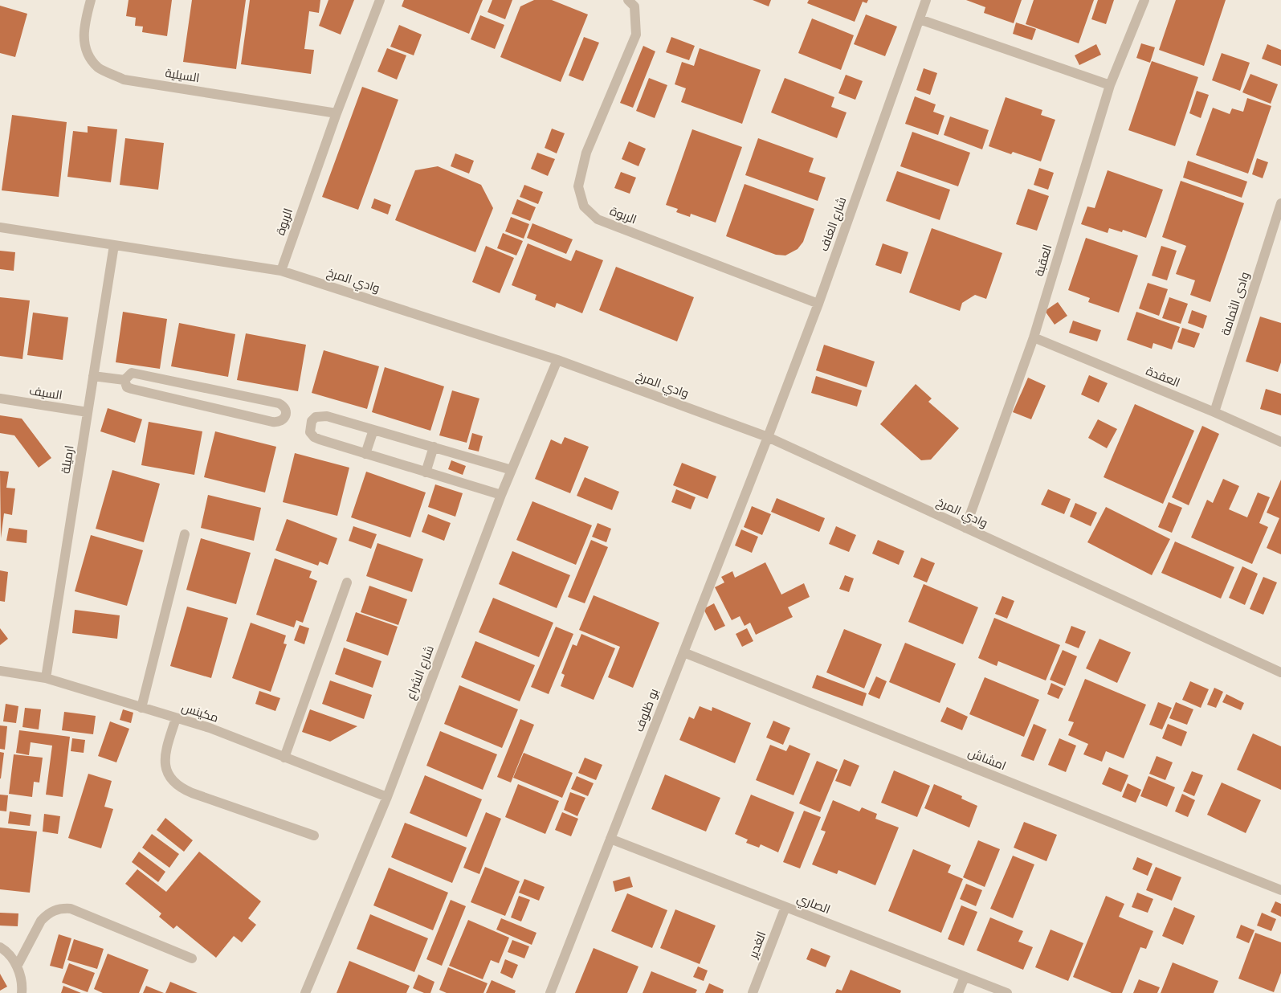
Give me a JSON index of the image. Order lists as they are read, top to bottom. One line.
{"streets":{"street":["السيلية","الربوة","شارع الغاف","العقبة","وادي المرخ","وادى الثمامة","العقدة","السيف","ارميلة","شارع الشراع","بو ظلوف","مكينس","امشاش","الصاري","الغدير"]},"crossings":[["السيلية","الربوة"],["الربوة","شارع الغاف"],["الربوة","وادي المرخ"],["شارع الغاف","وادي المرخ"],["شارع الغاف","بو ظلوف"],["العقبة","وادي المرخ"],["العقبة","العقدة"],["وادي المرخ","ارميلة"],["وادي المرخ","شارع الشراع"],["وادي المرخ","بو ظلوف"],["وادى الثمامة","العقدة"],["السيف","ارميلة"],["ارميلة","مكينس"],["شارع الشراع","مكينس"],["بو ظلوف","امشاش"],["بو ظلوف","الصاري"],["الصاري","الغدير"]]}
